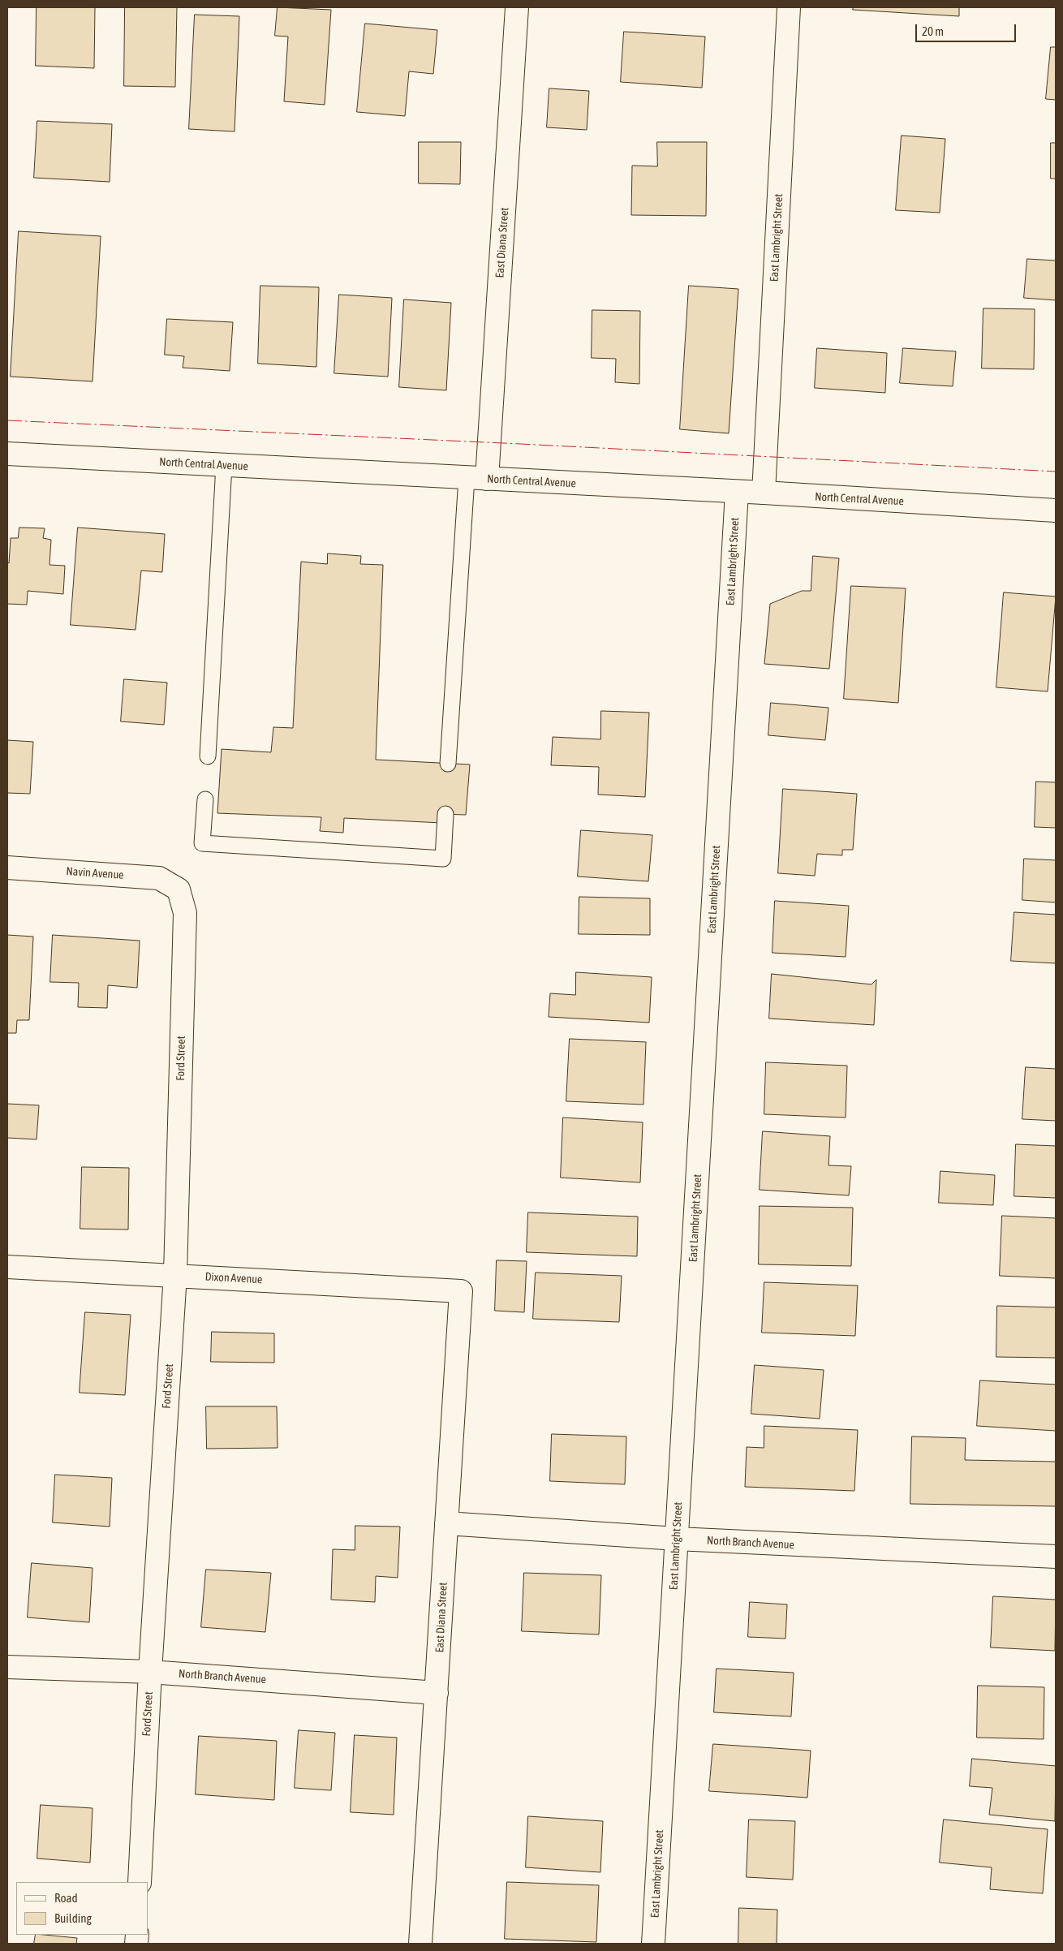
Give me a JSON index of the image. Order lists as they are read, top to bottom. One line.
{"streets":{"street":["East Lambright Street","East Diana Street","North Central Avenue","Navin Avenue","Ford Street","Dixon Avenue","North Branch Avenue"]},"crossings":[["East Lambright Street","North Central Avenue"],["East Lambright Street","North Branch Avenue"],["East Diana Street","North Central Avenue"],["East Diana Street","Dixon Avenue"],["East Diana Street","North Branch Avenue"],["Navin Avenue","Ford Street"],["Ford Street","Dixon Avenue"],["Ford Street","North Branch Avenue"]],"legend":["Road","Building"],"scale_bar":"20 m"}
